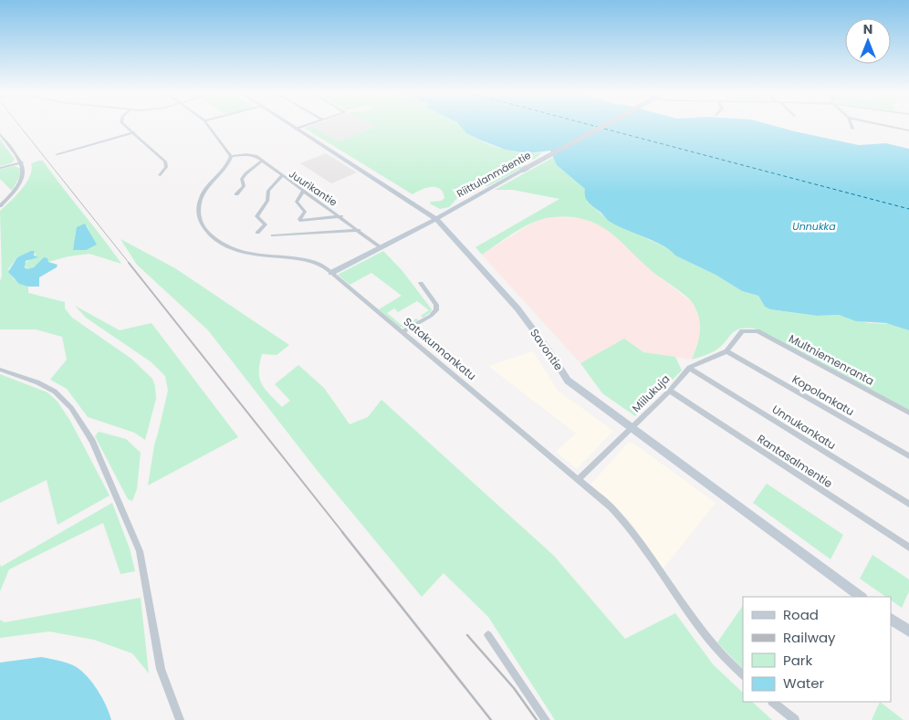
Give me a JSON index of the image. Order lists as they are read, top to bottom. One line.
{"streets":{"street":["Riittulanmäentie","Juurikantie","Satakunnankatu","Savontie","Multniemenranta","Miilukuja","Kopolankatu","Unnukankatu","Rantasalmentie"]},"crossings":[["Riittulanmäentie","Juurikantie"],["Riittulanmäentie","Satakunnankatu"],["Riittulanmäentie","Savontie"],["Juurikantie","Satakunnankatu"],["Satakunnankatu","Miilukuja"],["Savontie","Miilukuja"],["Multniemenranta","Miilukuja"],["Miilukuja","Kopolankatu"],["Miilukuja","Unnukankatu"],["Miilukuja","Rantasalmentie"]],"water":["Unnukka"],"legend":["Road","Railway","Park","Water"],"north":"top"}
